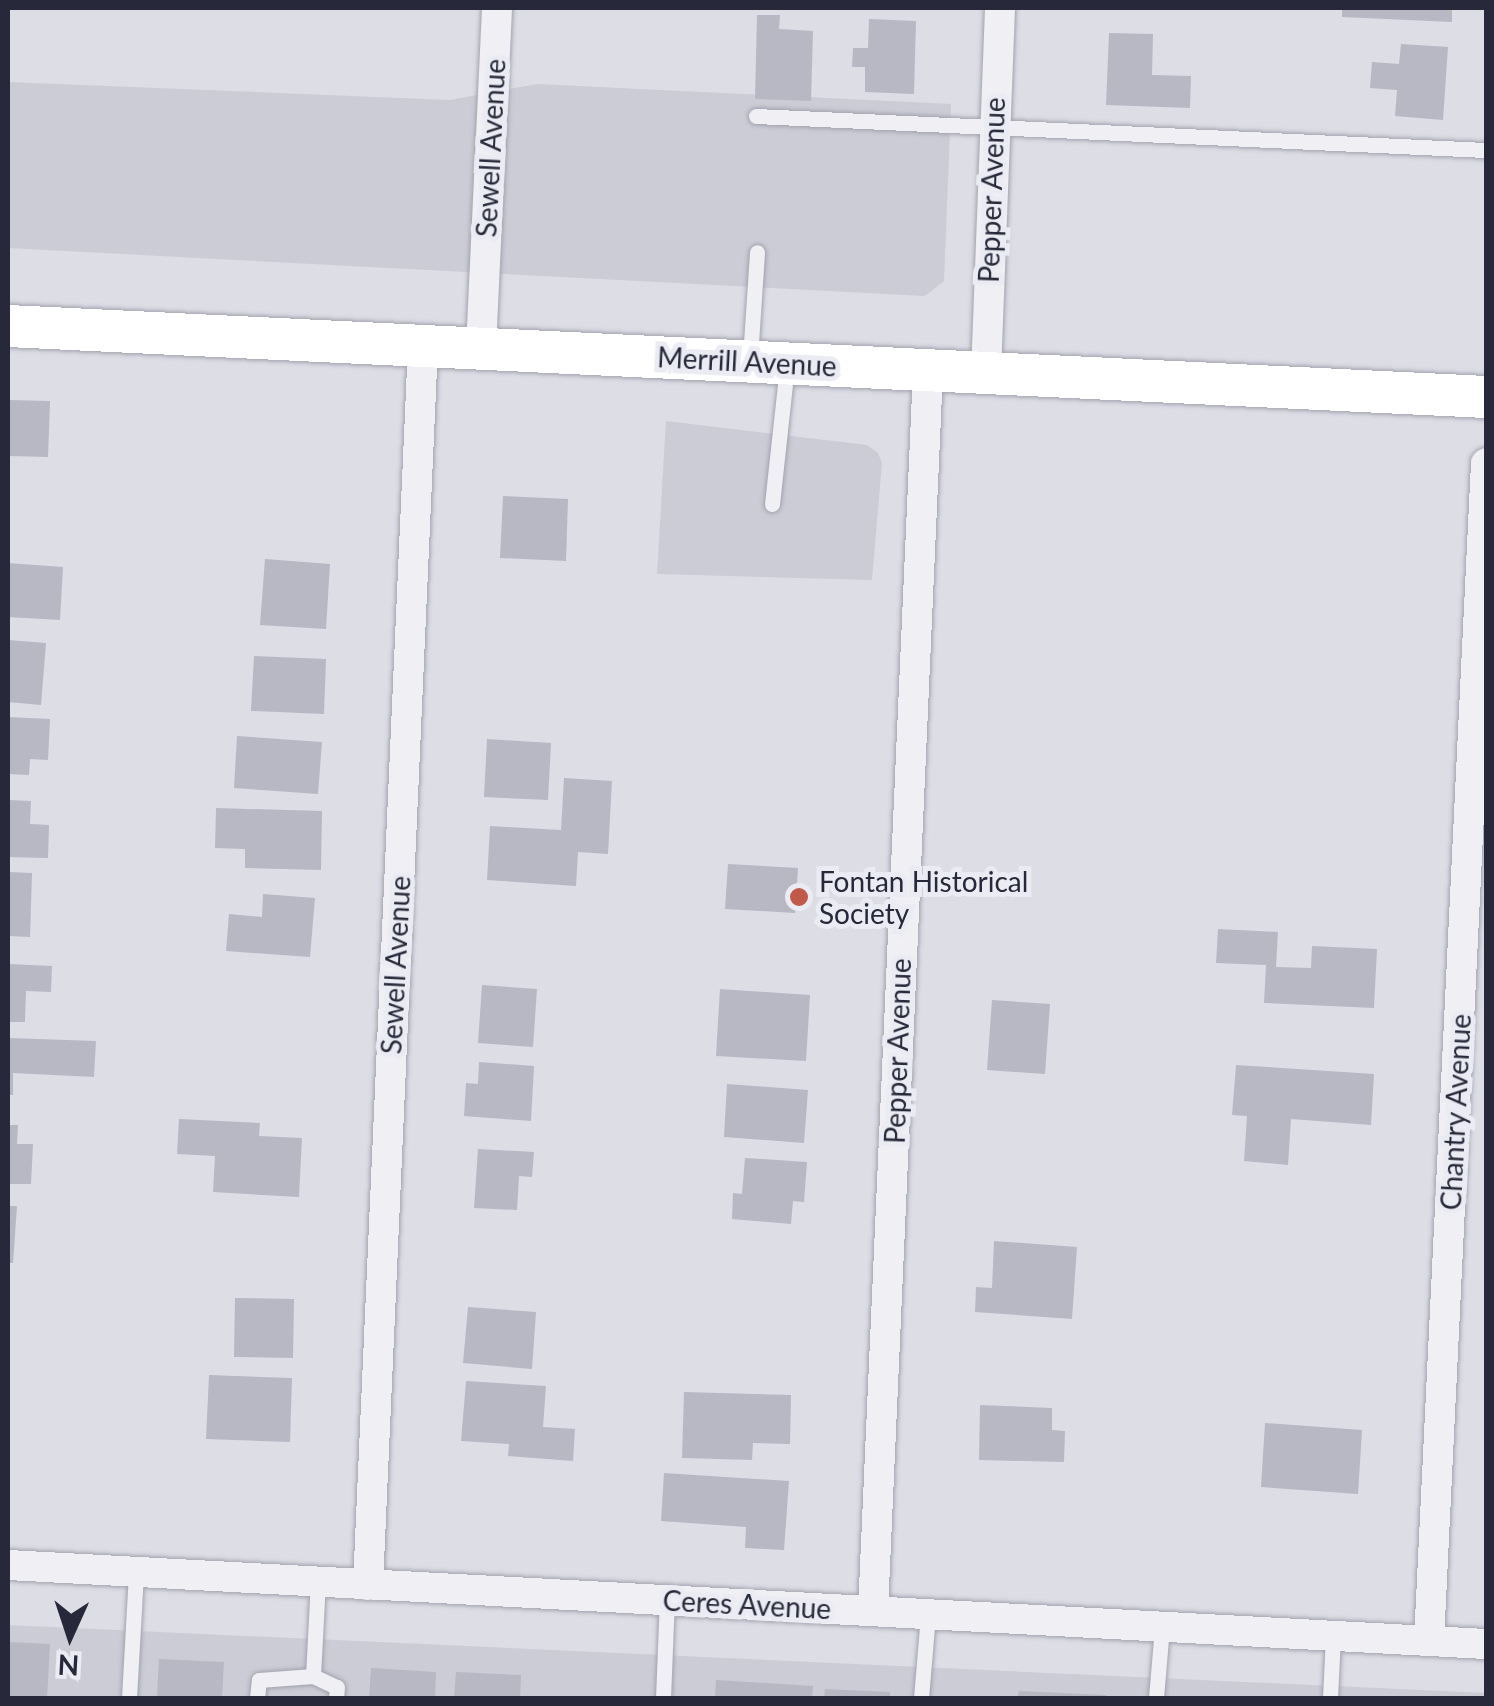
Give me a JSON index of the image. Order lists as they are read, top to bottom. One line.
{"streets":{"main road":["Merrill Avenue"],"street":["Sewell Avenue","Pepper Avenue","Chantry Avenue","Ceres Avenue"]},"crossings":[["Sewell Avenue","Merrill Avenue"],["Sewell Avenue","Ceres Avenue"],["Pepper Avenue","Merrill Avenue"],["Pepper Avenue","Ceres Avenue"],["Chantry Avenue","Ceres Avenue"]],"places":["Fontan Historical Society"],"north":"bottom"}
